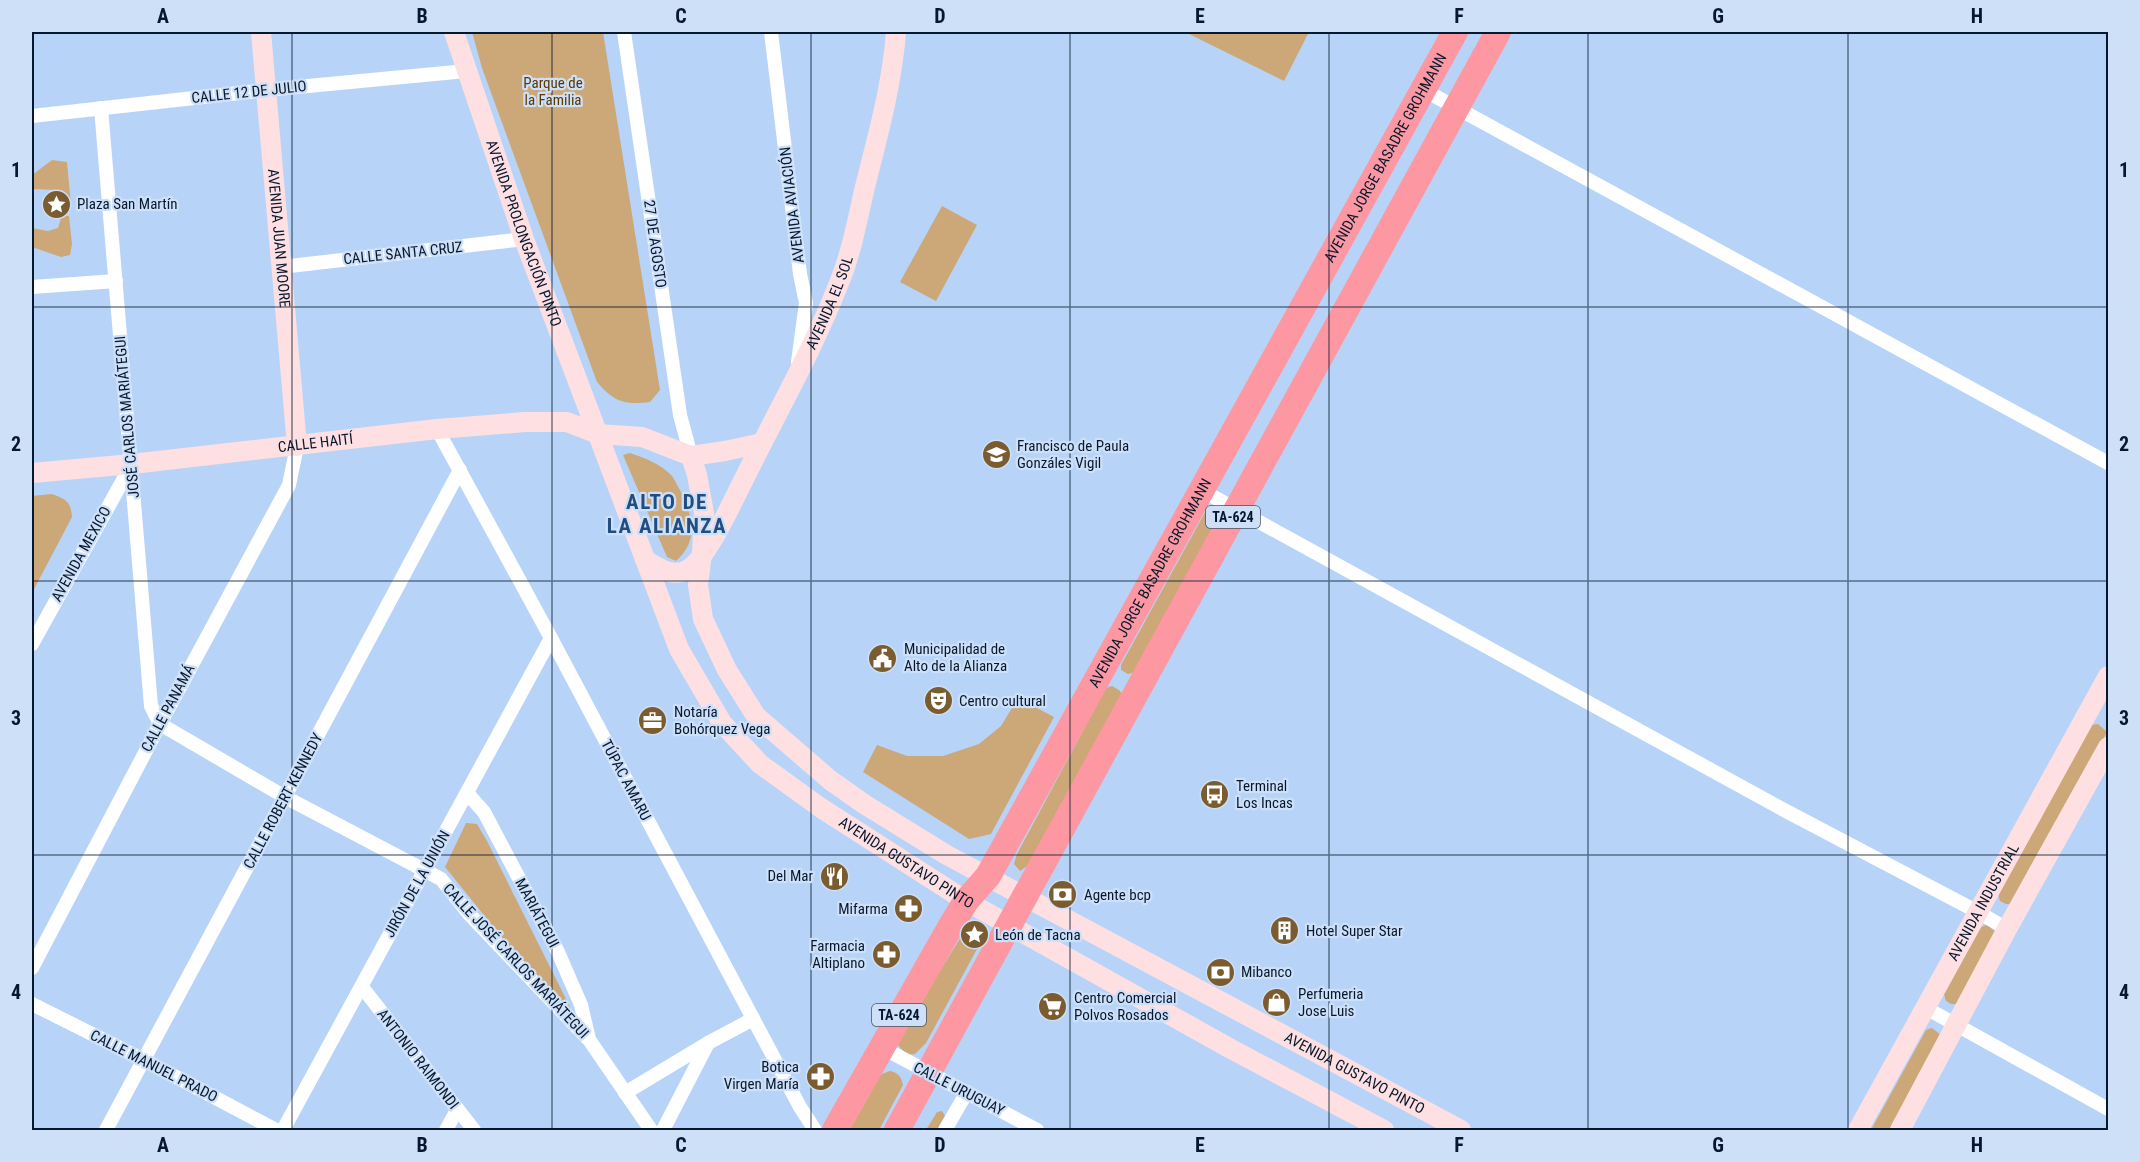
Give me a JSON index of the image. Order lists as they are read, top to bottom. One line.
{"streets":{"highway":["AVENIDA JORGE BASADRE GROHMANN","TA-624"],"main road":["AVENIDA PROLONGACIÓN PINTO","AVENIDA JUAN MOORE","AVENIDA EL SOL","CALLE HAITÍ","AVENIDA GUSTAVO PINTO","AVENIDA INDUSTRIAL"],"street":["CALLE 12 DE JULIO","AVENIDA AVIACIÓN","27 DE AGOSTO","CALLE SANTA CRUZ","JOSÉ CARLOS MARIÁTEGUI","AVENIDA MEXICO","CALLE PANAMÁ","TÚPAC AMARU","CALLE ROBERT KENNEDY","JIRÓN DE LA UNIÓN","MARIÁTEGUI","CALLE JOSÉ CARLOS MARIÁTEGUI","ANTONIO RAIMONDI","CALLE MANUEL PRADO","CALLE URUGUAY"]},"crossings":[["CALLE 12 DE JULIO","AVENIDA PROLONGACIÓN PINTO"],["CALLE 12 DE JULIO","AVENIDA JUAN MOORE"],["CALLE 12 DE JULIO","JOSÉ CARLOS MARIÁTEGUI"],["AVENIDA JORGE BASADRE GROHMANN","AVENIDA GUSTAVO PINTO"],["AVENIDA JORGE BASADRE GROHMANN","CALLE URUGUAY"],["AVENIDA AVIACIÓN","AVENIDA EL SOL"],["AVENIDA PROLONGACIÓN PINTO","CALLE SANTA CRUZ"],["AVENIDA PROLONGACIÓN PINTO","CALLE HAITÍ"],["AVENIDA PROLONGACIÓN PINTO","AVENIDA GUSTAVO PINTO"],["AVENIDA JUAN MOORE","CALLE SANTA CRUZ"],["AVENIDA JUAN MOORE","CALLE HAITÍ"],["AVENIDA JUAN MOORE","CALLE PANAMÁ"],["27 DE AGOSTO","CALLE HAITÍ"],["27 DE AGOSTO","AVENIDA GUSTAVO PINTO"],["AVENIDA EL SOL","AVENIDA GUSTAVO PINTO"],["JOSÉ CARLOS MARIÁTEGUI","CALLE HAITÍ"],["JOSÉ CARLOS MARIÁTEGUI","AVENIDA MEXICO"],["JOSÉ CARLOS MARIÁTEGUI","CALLE PANAMÁ"],["JOSÉ CARLOS MARIÁTEGUI","CALLE JOSÉ CARLOS MARIÁTEGUI"],["CALLE HAITÍ","AVENIDA MEXICO"],["CALLE HAITÍ","CALLE PANAMÁ"],["CALLE HAITÍ","TÚPAC AMARU"],["CALLE HAITÍ","AVENIDA GUSTAVO PINTO"],["TA-624","AVENIDA GUSTAVO PINTO"],["TA-624","CALLE URUGUAY"],["CALLE PANAMÁ","CALLE JOSÉ CARLOS MARIÁTEGUI"],["TÚPAC AMARU","CALLE ROBERT KENNEDY"],["TÚPAC AMARU","JIRÓN DE LA UNIÓN"],["CALLE ROBERT KENNEDY","CALLE JOSÉ CARLOS MARIÁTEGUI"],["CALLE ROBERT KENNEDY","CALLE MANUEL PRADO"],["JIRÓN DE LA UNIÓN","MARIÁTEGUI"],["JIRÓN DE LA UNIÓN","CALLE JOSÉ CARLOS MARIÁTEGUI"],["JIRÓN DE LA UNIÓN","ANTONIO RAIMONDI"],["MARIÁTEGUI","CALLE JOSÉ CARLOS MARIÁTEGUI"]],"districts":["ALTO DE LA ALIANZA"],"parks":["Parque de la Familia"],"places":{"place":["Plaza San Martín","León de Tacna"],"school or university":["Francisco de Paula Gonzáles Vigil"],"public building":["Municipalidad de Alto de la Alianza"],"theatre":["Centro cultural"],"office":["Notaría Bohórquez Vega"],"bus stop":["Terminal Los Incas"],"restaurant":["Del Mar"],"bank":["Agente bcp","Mibanco"],"pharmacy":["Mifarma","Farmacia Altiplano","Botica Virgen María"],"building":["Hotel Super Star"],"shop":["Perfumeria Jose Luis"],"supermarket":["Centro Comercial Polvos Rosados"]},"grid":{"columns":["A","B","C","D","E","F","G","H"],"rows":["1","2","3","4"]}}
